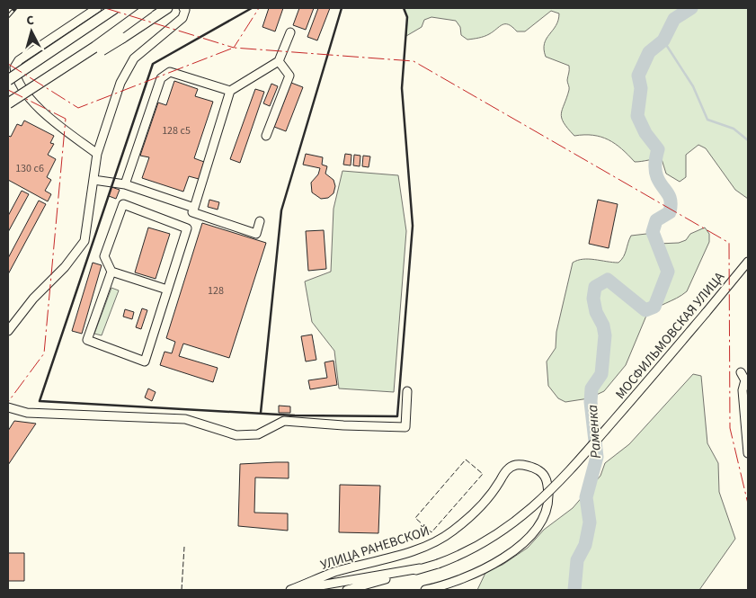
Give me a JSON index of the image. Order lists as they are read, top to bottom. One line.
{"streets":{"street":["МОСФИЛЬМОВСКАЯ УЛИЦА","УЛИЦА РАНЕВСКОЙ"]},"crossings":[["МОСФИЛЬМОВСКАЯ УЛИЦА","УЛИЦА РАНЕВСКОЙ"]],"water":["Раменка"],"house_numbers":["128 с5","130 с6","128"],"north":"top"}
